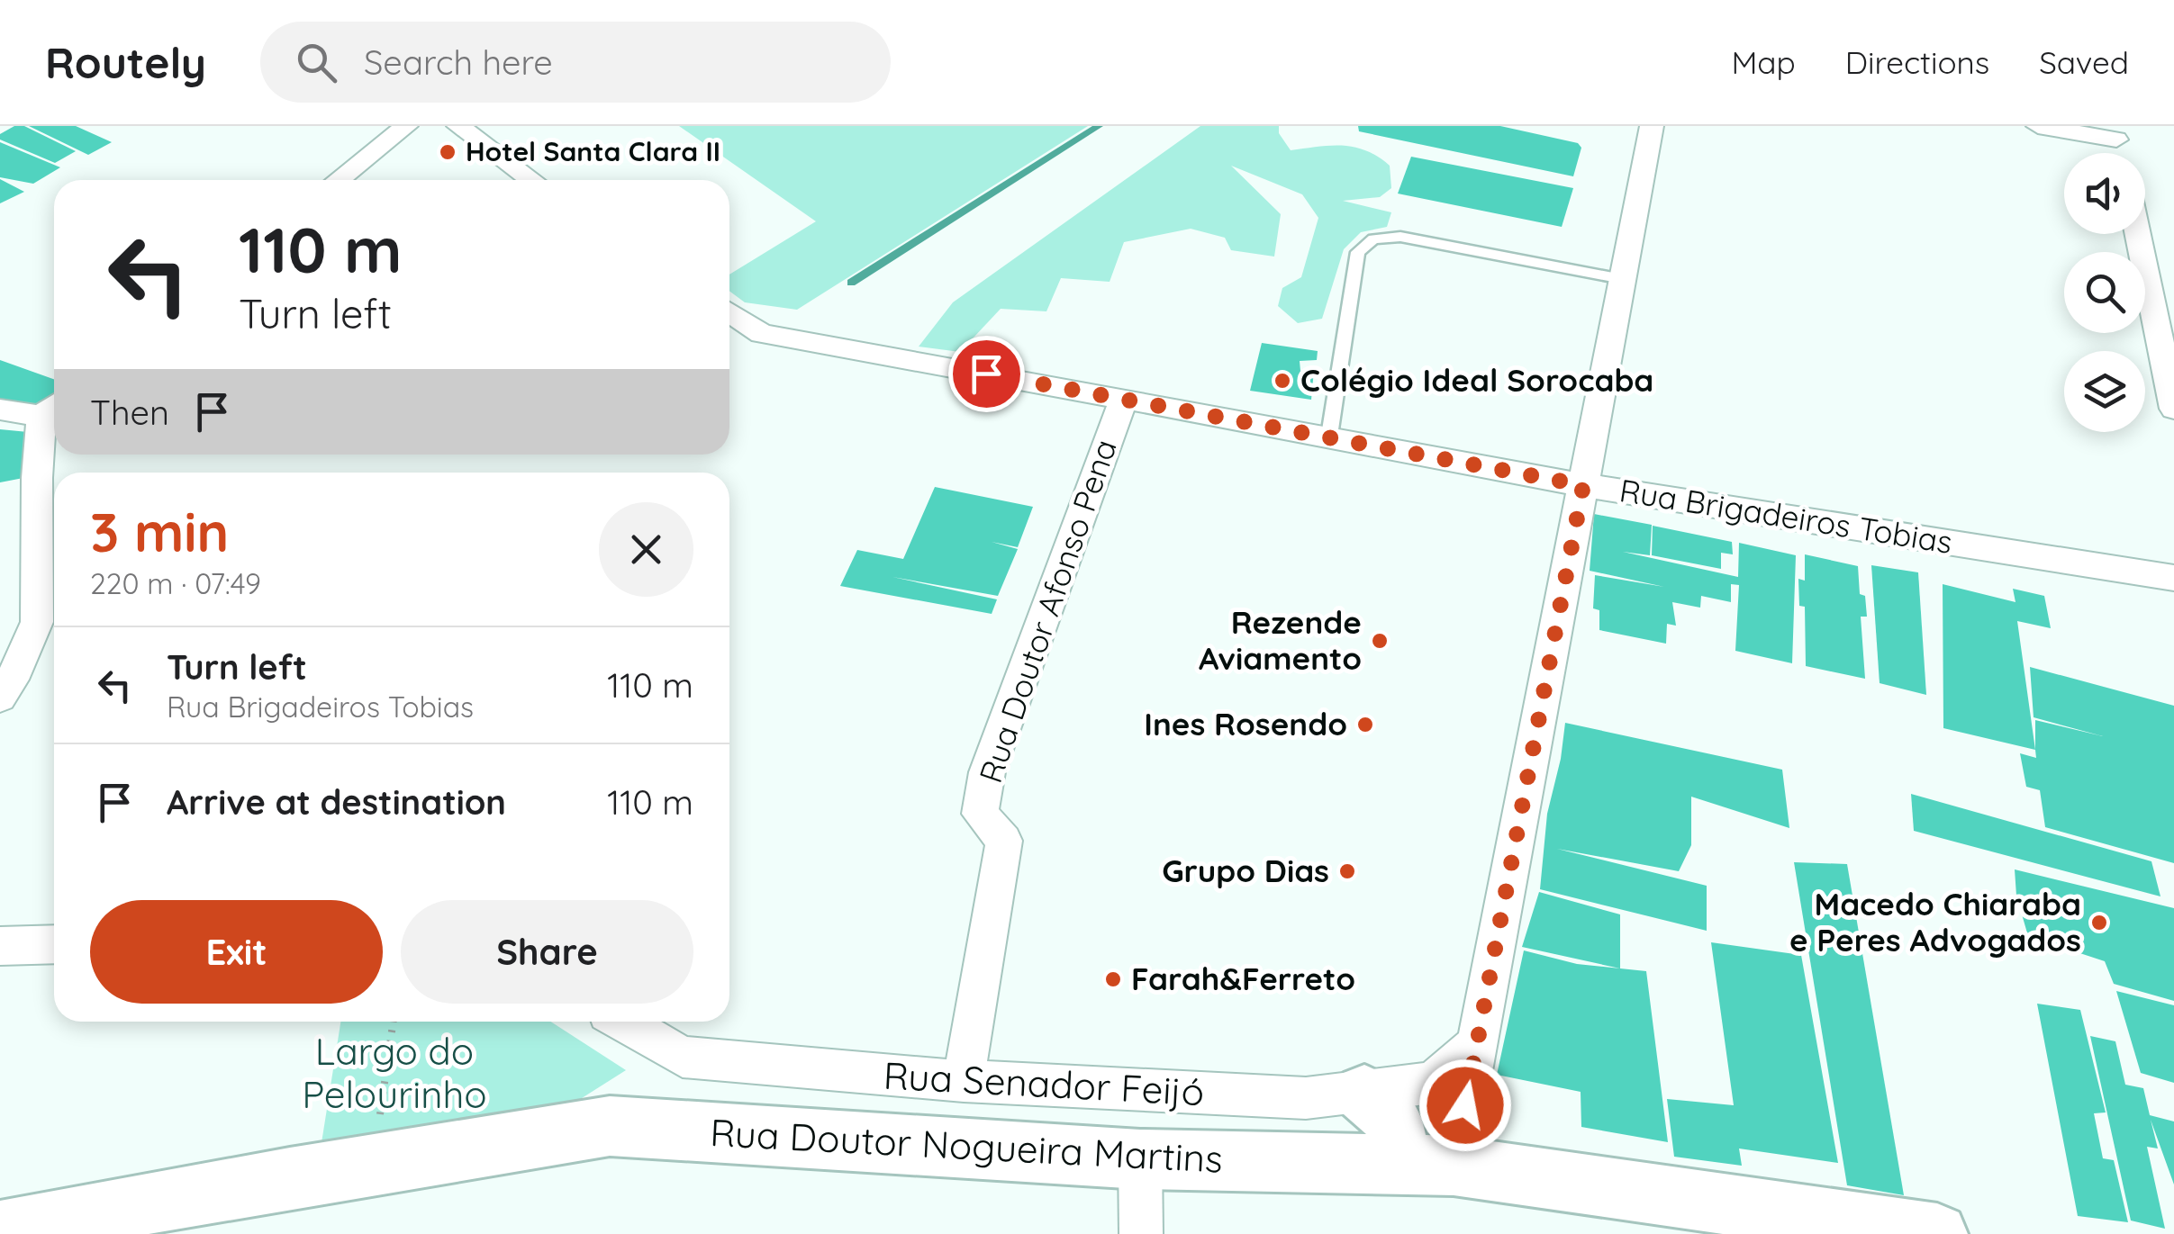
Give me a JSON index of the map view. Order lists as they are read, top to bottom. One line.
{"streets":{"main road":["Rua Doutor Nogueira Martins"],"street":["Rua Brigadeiros Tobias","Rua Doutor Afonso Pena","Rua Senador Feijó"]},"crossings":[["Rua Brigadeiros Tobias","Rua Doutor Afonso Pena"],["Rua Doutor Afonso Pena","Rua Senador Feijó"]],"parks":["Largo do Pelourinho"],"places":["Hotel Santa Clara II","Colégio Ideal Sorocaba","Rezende Aviamento","Ines Rosendo","Grupo Dias","Macedo Chiaraba e Peres Advogados","Farah&Ferreto"],"page":{"header":"Routely","search":"Search here","nav":["Map","Directions","Saved"],"turn":["110 m","Turn left"],"then":"Then","heading":["3 min","220 m · 07:49"],"list":[{"name":"Turn left","note":"Rua Brigadeiros Tobias","value":"110 m"},{"name":"Arrive at destination","value":"110 m"}],"buttons":["Exit","Share"]}}
